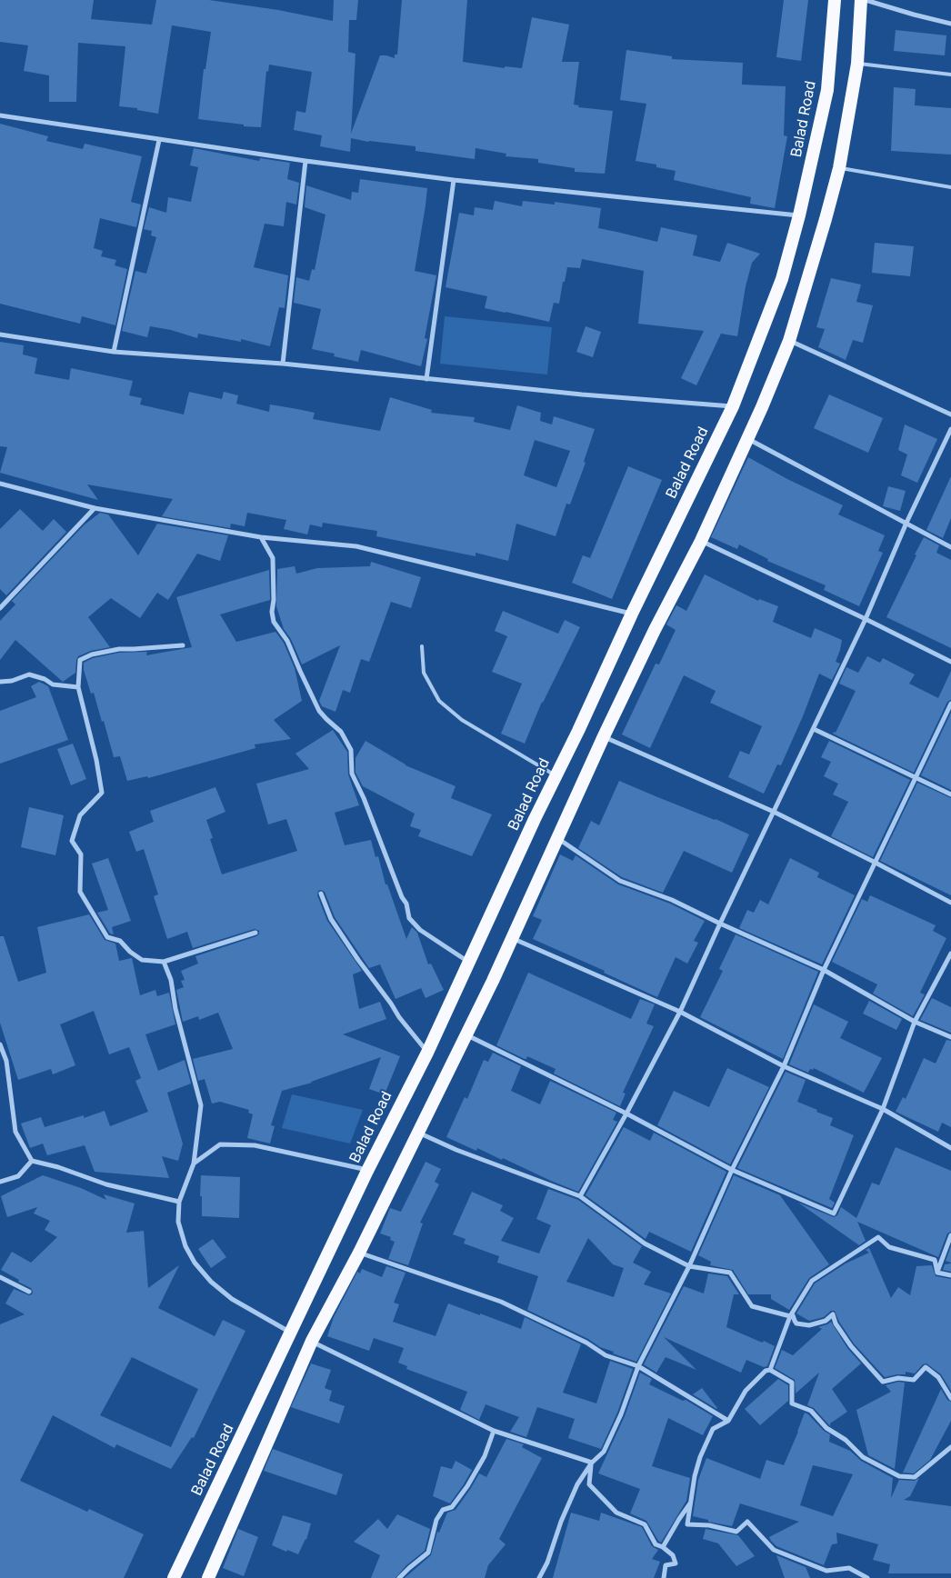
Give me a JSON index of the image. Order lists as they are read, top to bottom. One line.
{"streets":{"highway":["Balad Road"]}}
